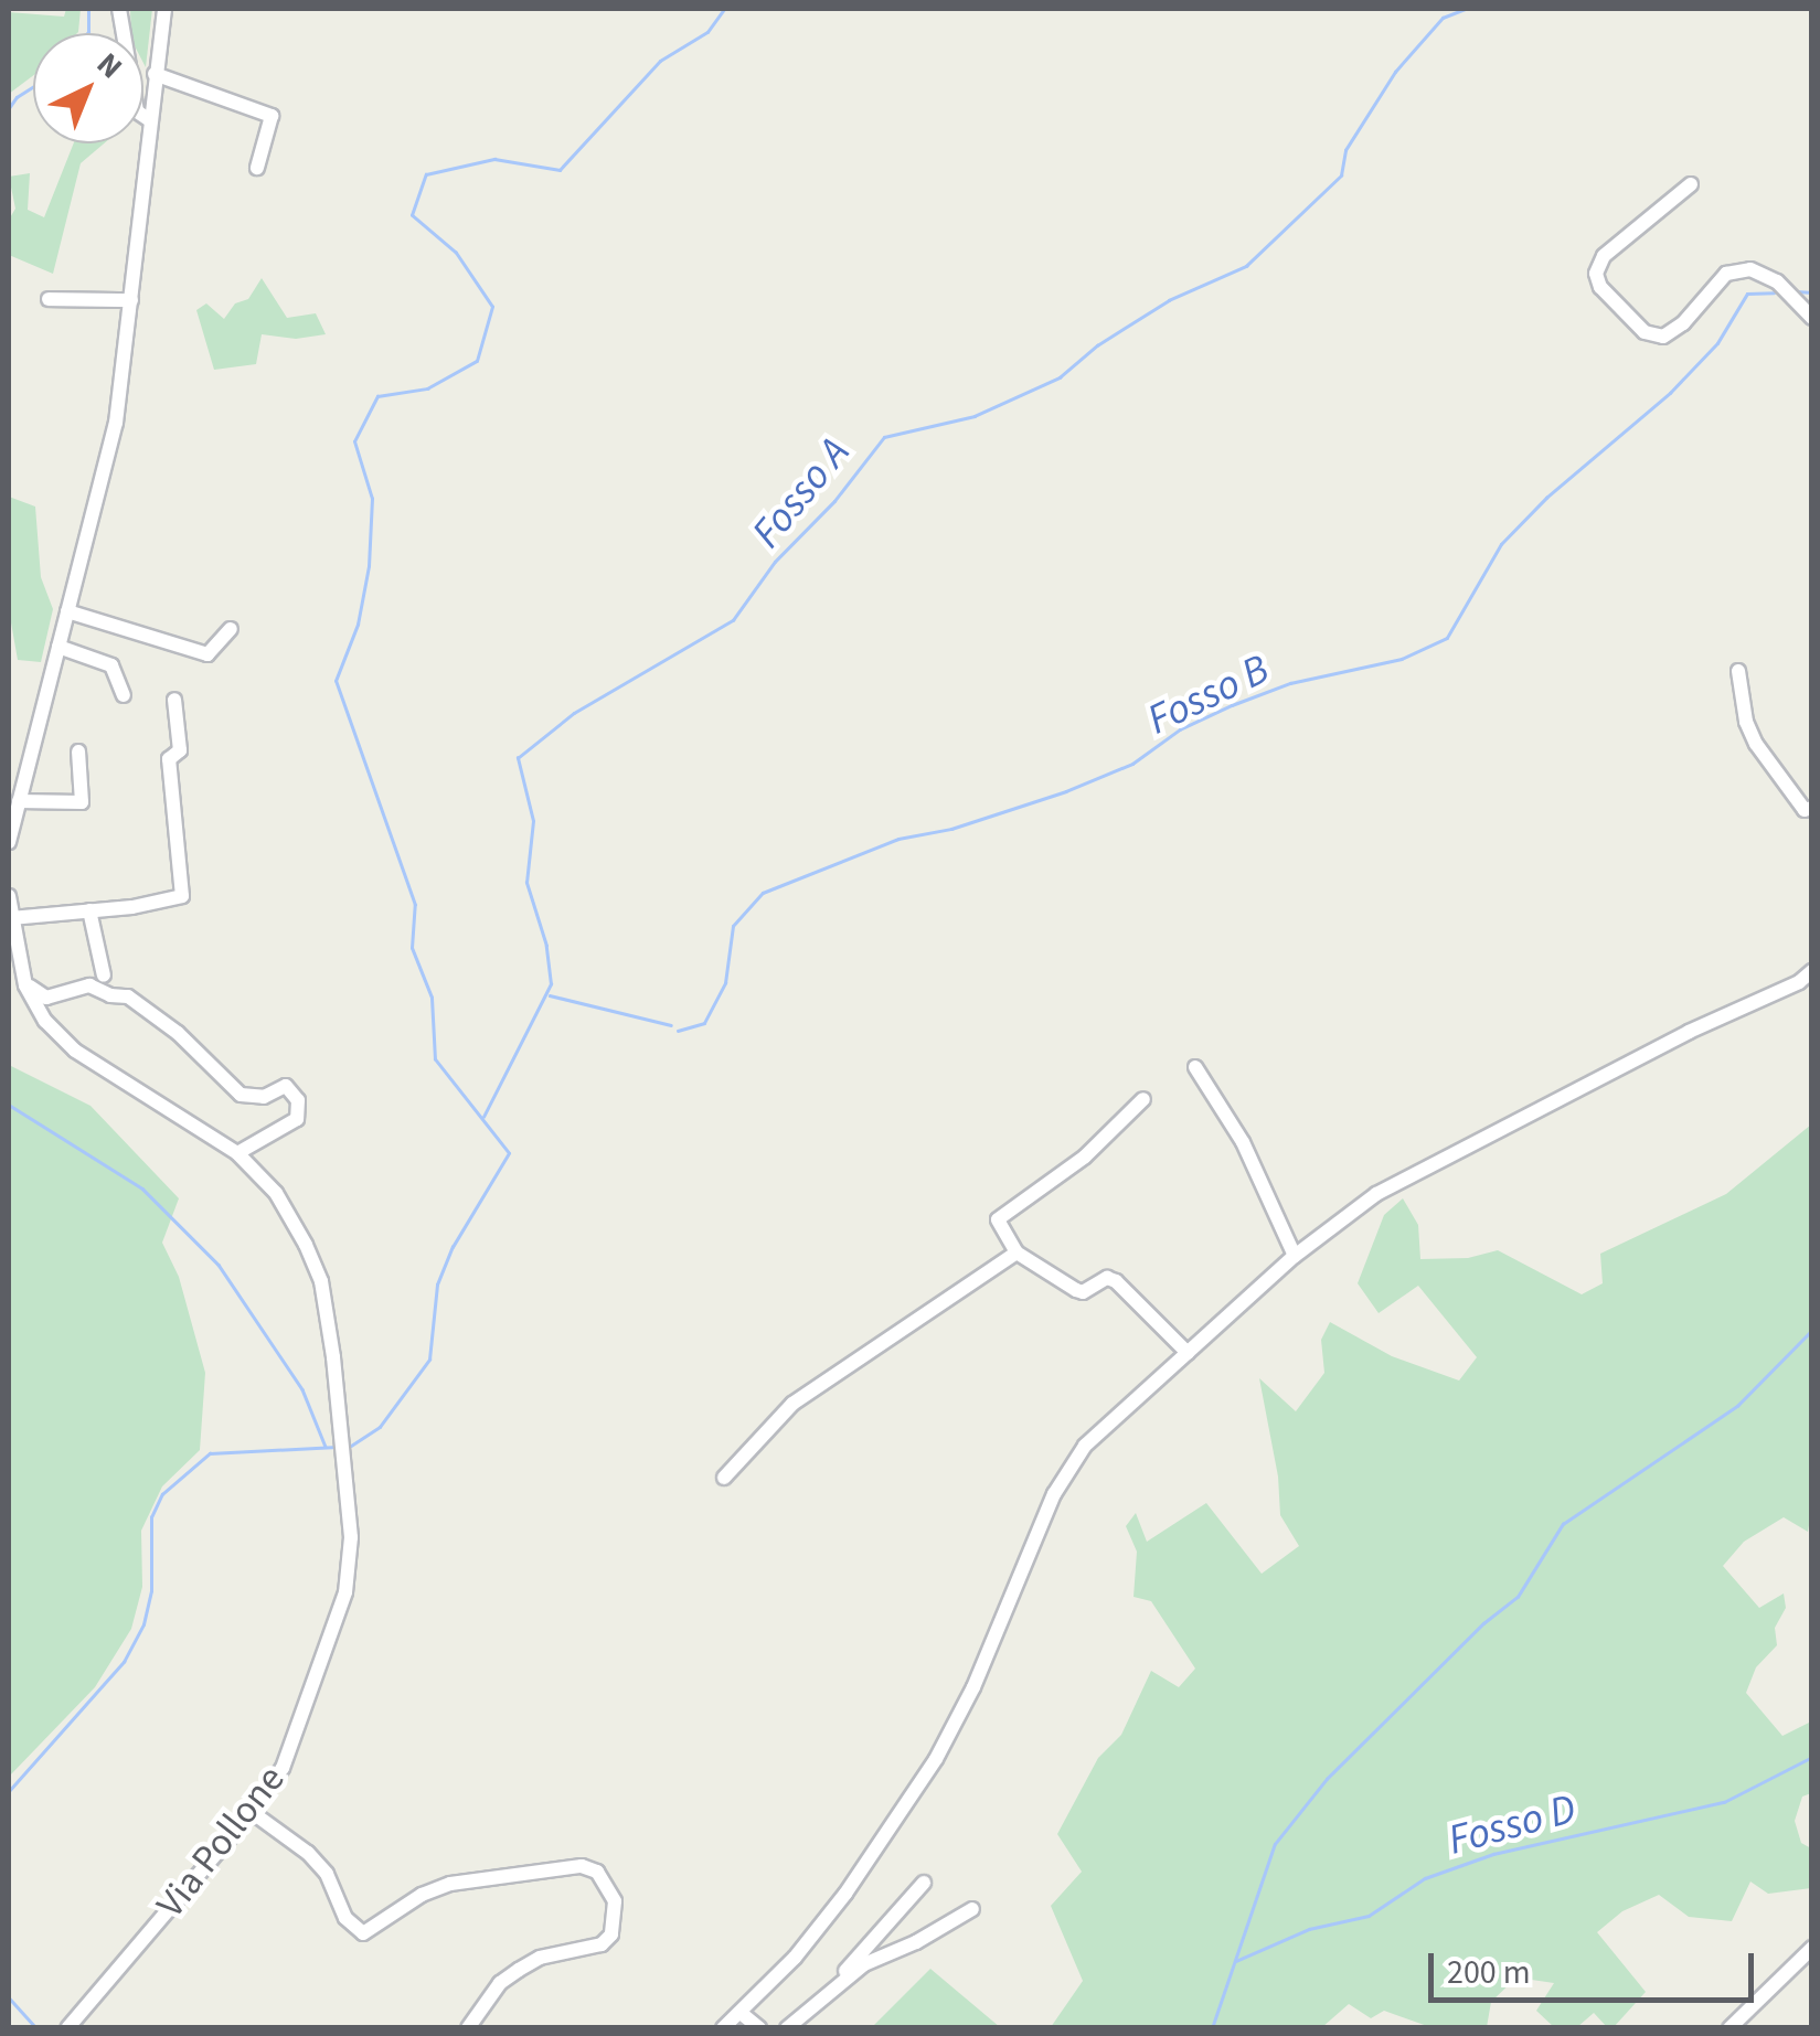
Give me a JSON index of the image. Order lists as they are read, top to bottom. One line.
{"streets":{"street":["Via Pollone"]},"water":["Fosso A","Fosso B","Fosso D"],"scale_bar":"200 m","north":"top right"}
